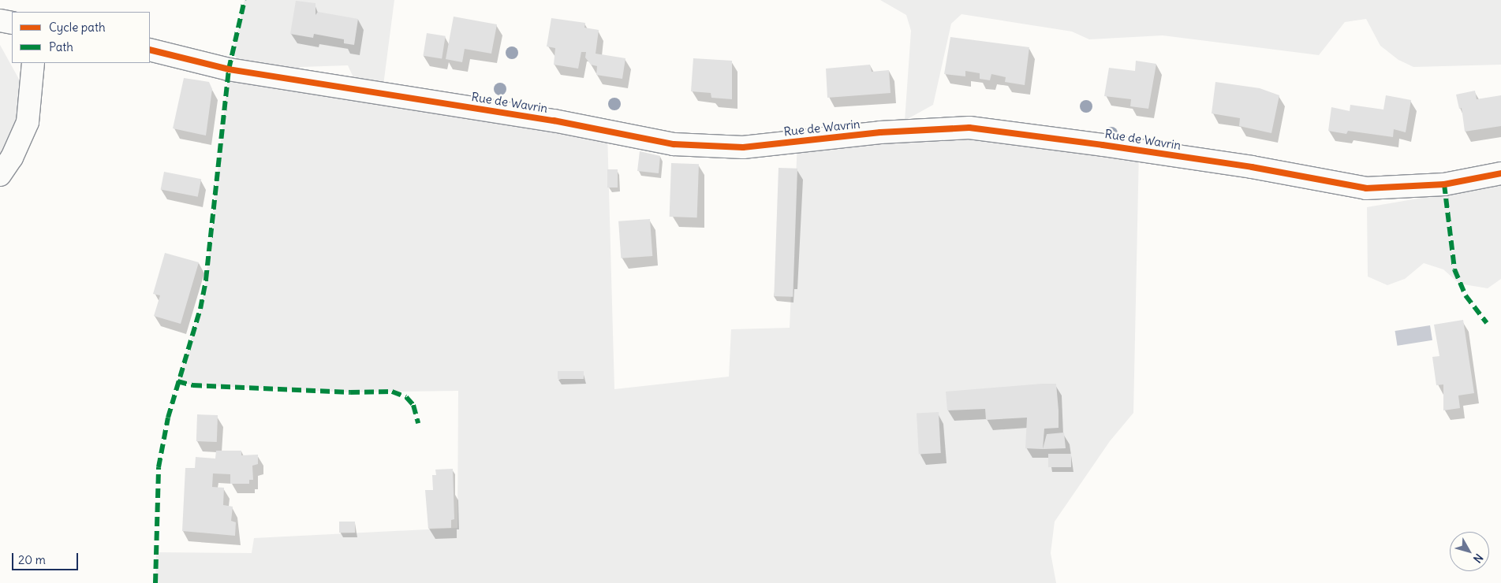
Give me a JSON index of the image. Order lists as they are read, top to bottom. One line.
{"streets":{"main road":["Rue de Wavrin"]},"legend":["Cycle path","Path"],"scale_bar":"20 m","north":"bottom right"}
